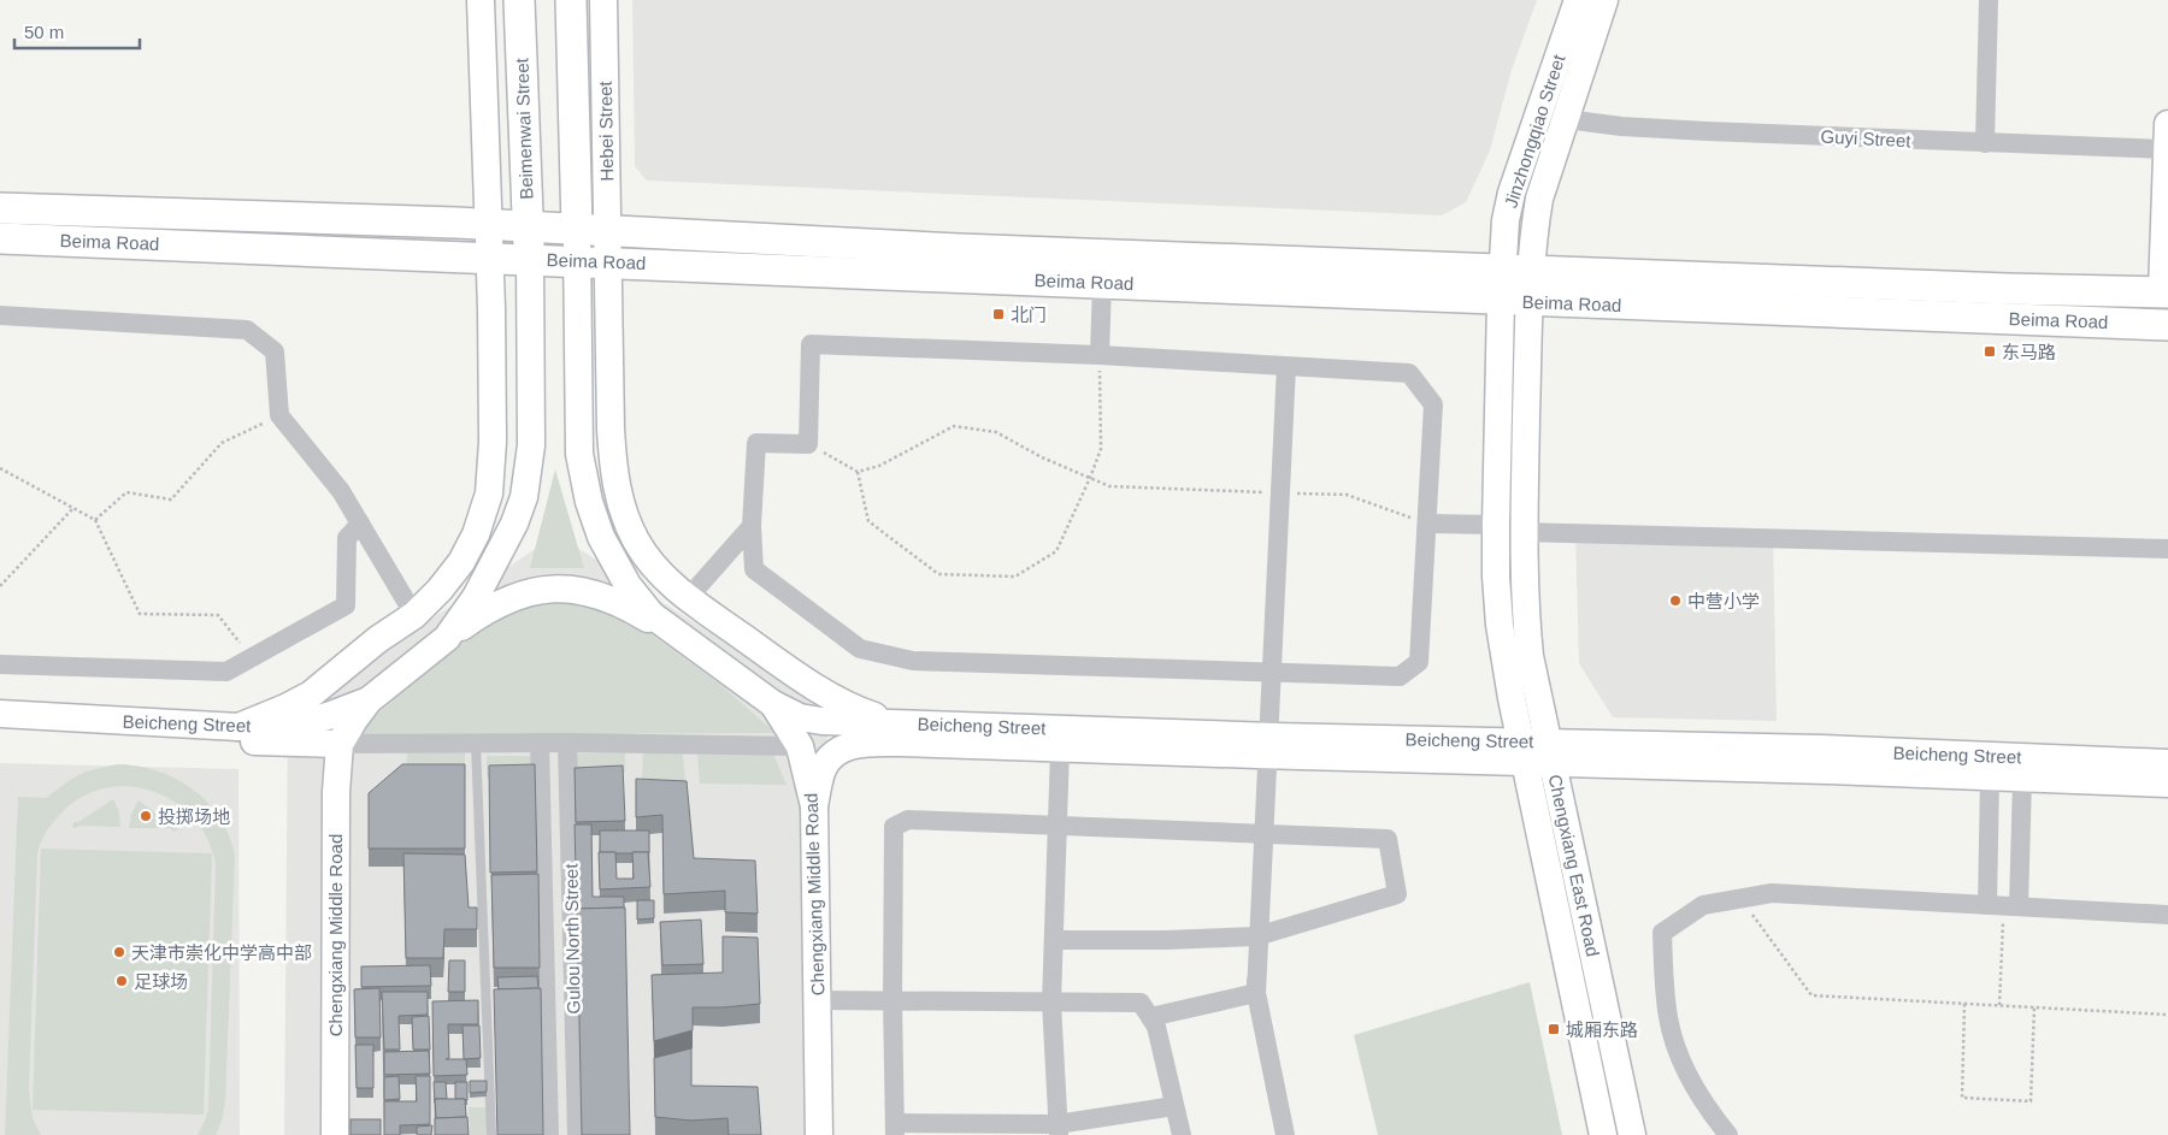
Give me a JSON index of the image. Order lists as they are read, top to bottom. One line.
{"streets":{"main road":["Beimenwai Street","Beima Road"],"street":["Hebei Street","Jinzhongqiao Street","Guyi Street","Beicheng Street","Chengxiang East Road","Chengxiang Middle Road","Gulou North Street"]},"crossings":[["Beimenwai Street","Beima Road"],["Beimenwai Street","Chengxiang Middle Road"],["Hebei Street","Beima Road"],["Hebei Street","Beicheng Street"],["Jinzhongqiao Street","Guyi Street"],["Jinzhongqiao Street","Beima Road"],["Jinzhongqiao Street","Chengxiang East Road"],["Beima Road","Chengxiang East Road"],["Beima Road","Chengxiang Middle Road"],["Beicheng Street","Chengxiang East Road"],["Beicheng Street","Chengxiang Middle Road"]],"places":{"transit":["北门","东马路","城厢东路"],"other":["中营小学","投掷场地","天津市崇化中学高中部","足球场"]},"scale_bar":"50 m"}
